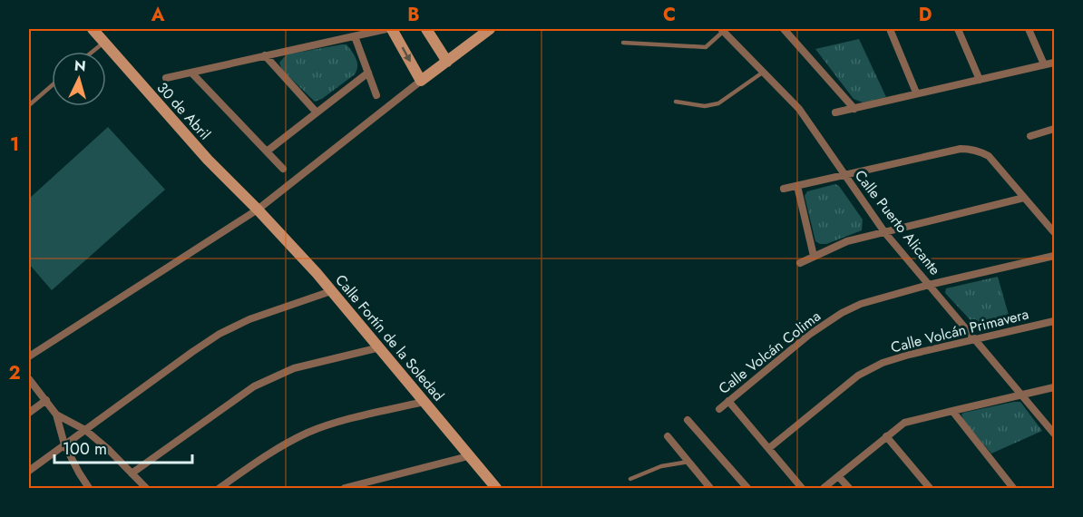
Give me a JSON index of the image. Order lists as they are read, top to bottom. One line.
{"streets":{"street":["30 de Abril","Calle Puerto Alicante","Calle Volcán Primavera","Calle Fortín de la Soledad","Calle Volcán Colima"]},"crossings":[["30 de Abril","Calle Fortín de la Soledad"],["Calle Puerto Alicante","Calle Volcán Primavera"],["Calle Puerto Alicante","Calle Volcán Colima"]],"scale_bar":"100 m","north":"top","grid":{"columns":["A","B","C","D"],"rows":["1","2"]}}
